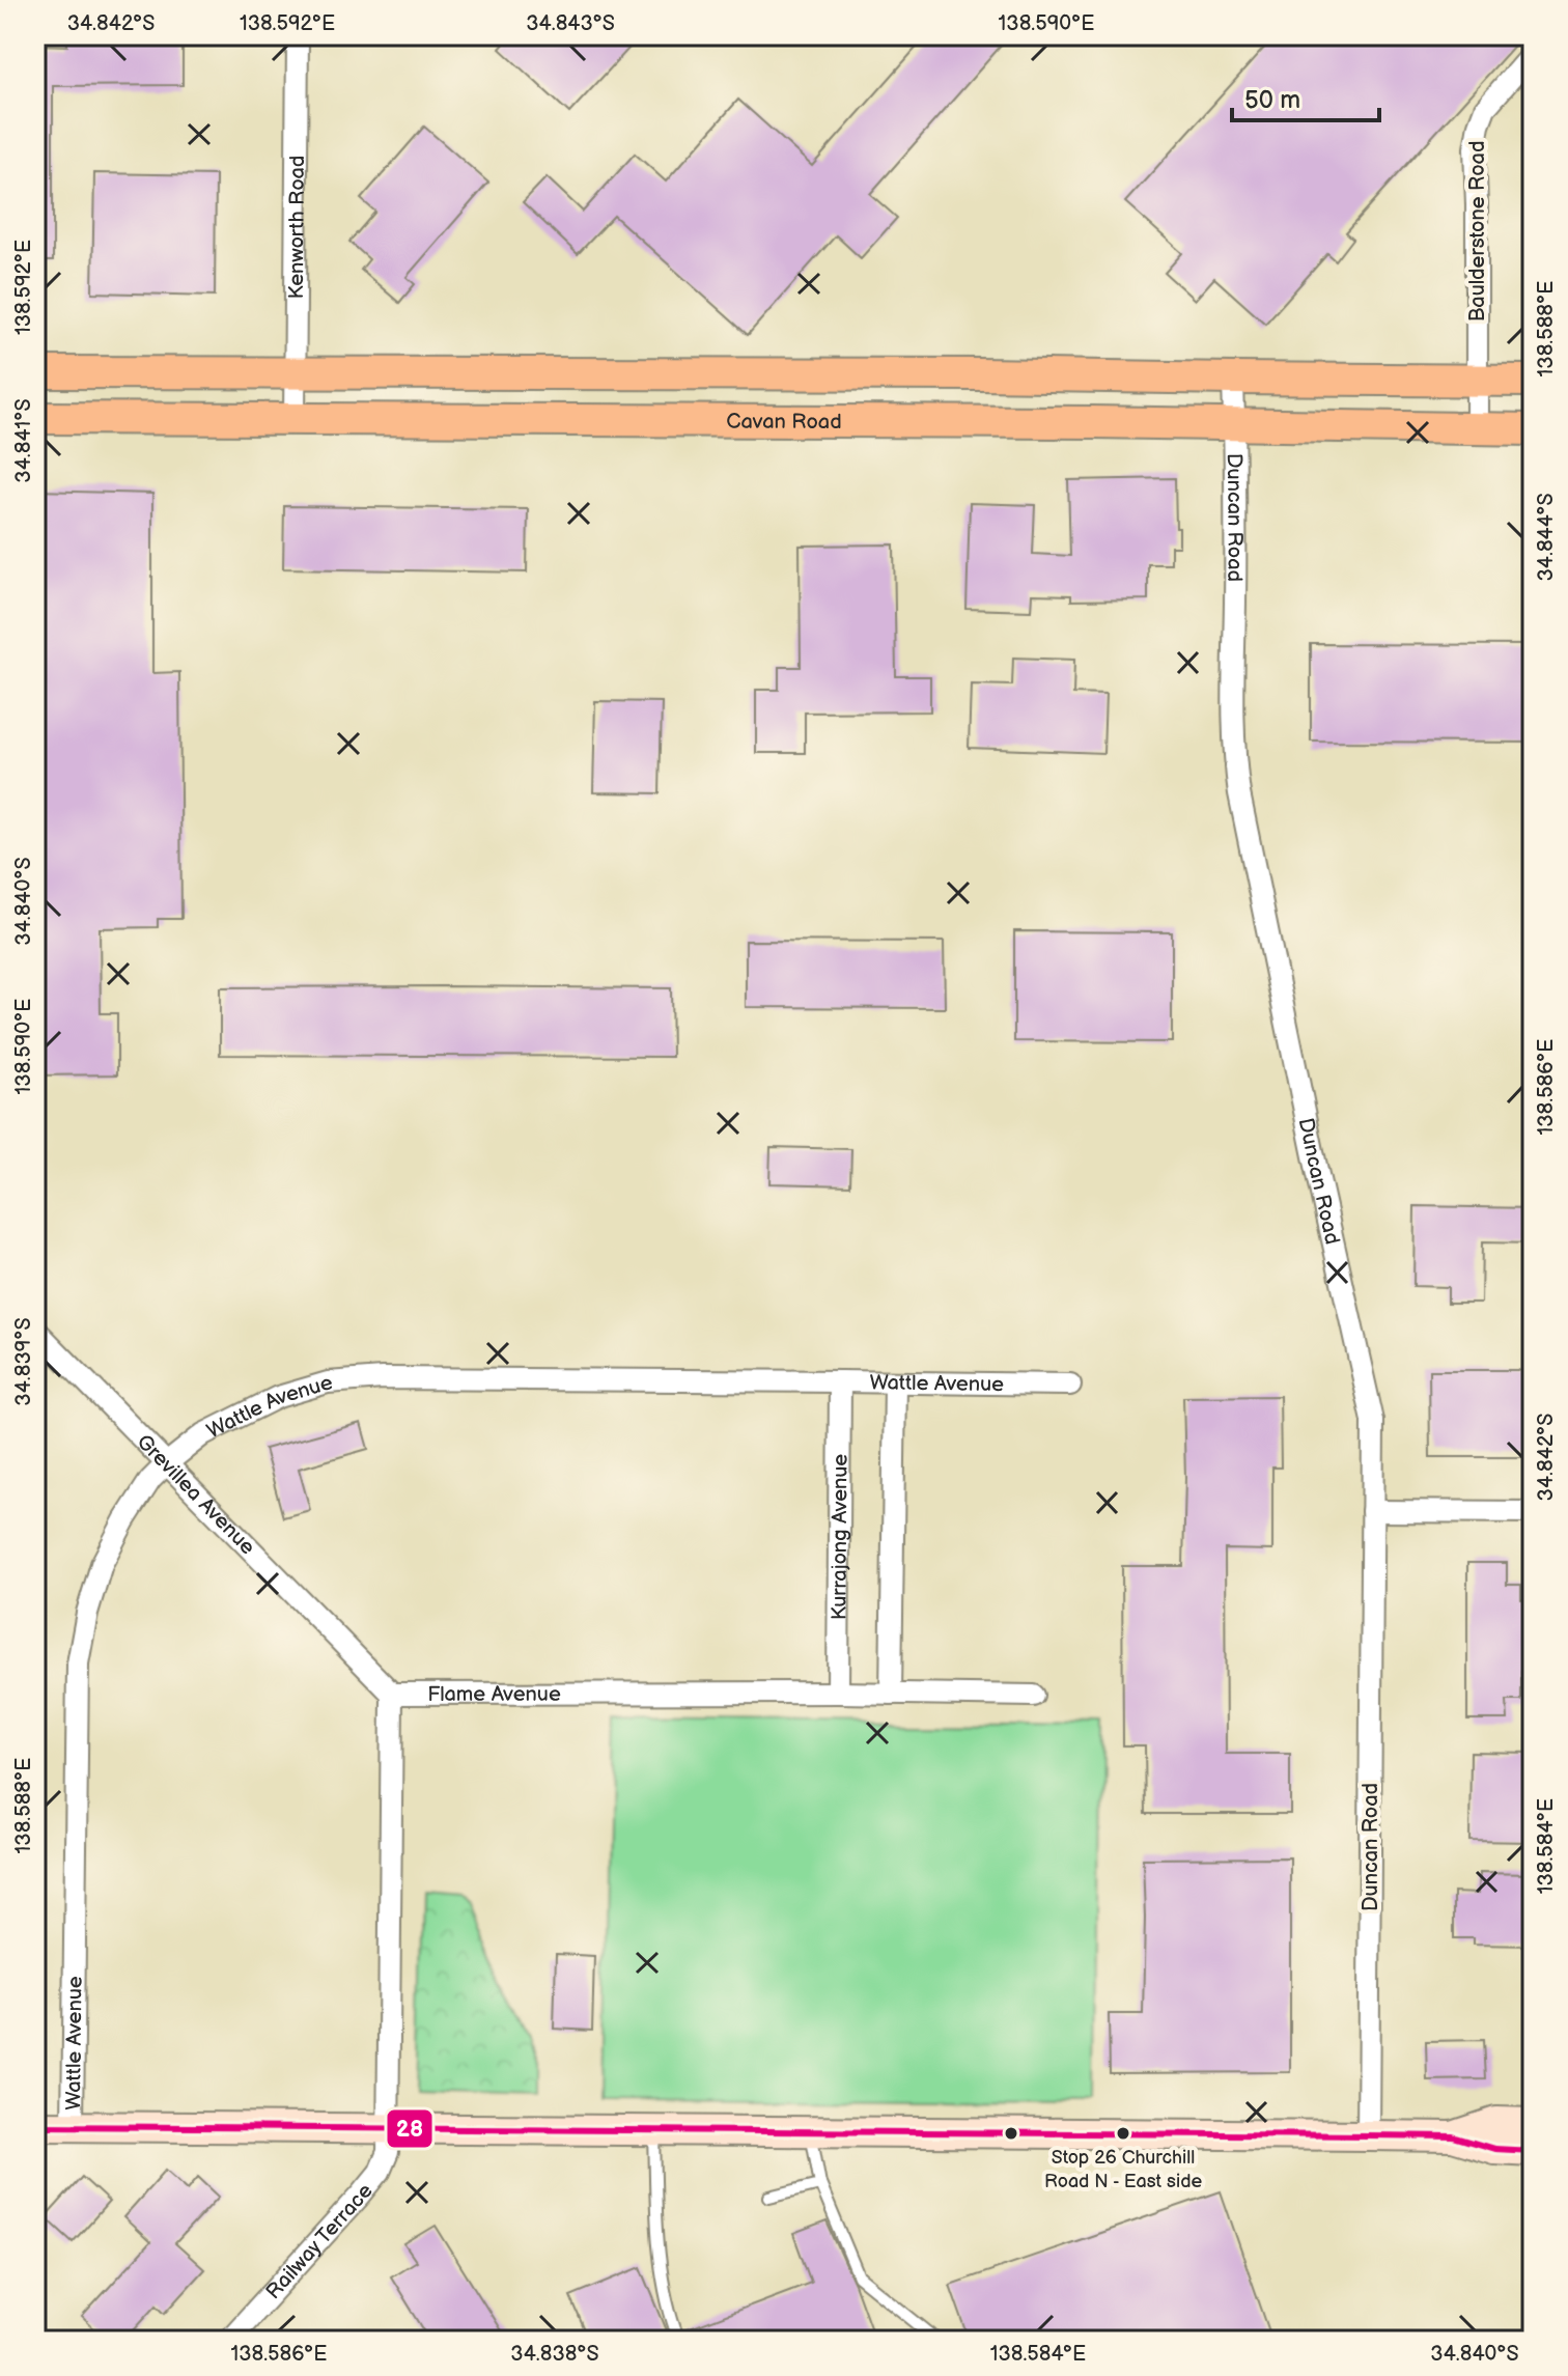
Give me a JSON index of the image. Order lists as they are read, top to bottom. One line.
{"streets":{"main road":["Cavan Road"],"street":["Kenworth Road","Baulderstone Road","Duncan Road","Wattle Avenue","Grevillea Avenue","Kurrajong Avenue","Flame Avenue","Railway Terrace"]},"crossings":[["Kenworth Road","Cavan Road"],["Baulderstone Road","Cavan Road"],["Cavan Road","Duncan Road"],["Wattle Avenue","Grevillea Avenue"],["Wattle Avenue","Kurrajong Avenue"],["Grevillea Avenue","Flame Avenue"],["Kurrajong Avenue","Flame Avenue"]],"places":["Stop 26 Churchill Road N - East side"],"lines":["transit line 28"],"scale_bar":"50 m","coordinates":["34.842°S","138.592°E","34.843°S","138.590°E","138.588°E","34.841°S","34.844°S","34.840°S","138.586°E","34.839°S","138.584°E","34.838°S"]}
